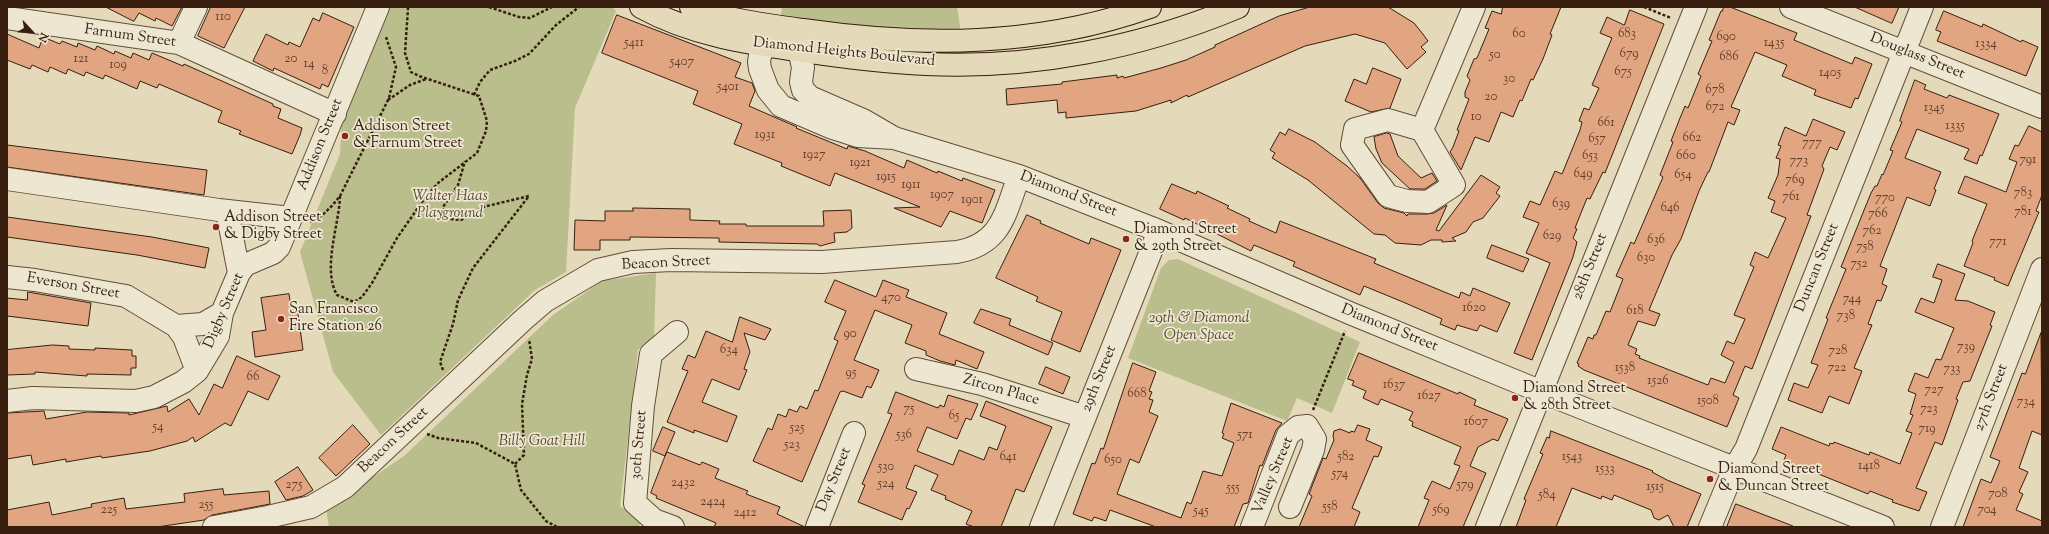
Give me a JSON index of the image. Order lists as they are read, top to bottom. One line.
{"streets":{"main road":["Diamond Heights Boulevard"],"street":["Farnum Street","Douglass Street","Addison Street","Diamond Street","Beacon Street","28th Street","Duncan Street","Everson Street","Digby Street","29th Street","Zircon Place","27th Street","30th Street","Valley Street","Day Street"]},"crossings":[["Farnum Street","Addison Street"],["Diamond Heights Boulevard","Diamond Street"],["Douglass Street","Duncan Street"],["Addison Street","Digby Street"],["Diamond Street","Beacon Street"],["Diamond Street","28th Street"],["Diamond Street","Duncan Street"],["Diamond Street","29th Street"],["Everson Street","Digby Street"],["29th Street","Zircon Place"]],"parks":["Walter Haas Playground","29th & Diamond Open Space","Billy Goat Hill"],"places":["Addison Street & Farnum Street","Addison Street & Digby Street","Diamond Street & 29th Street","San Francisco Fire Station 26","Diamond Street & 28th Street","Diamond Street & Duncan Street"],"house_numbers":["110","60","683","690","5411","1435","1334","679","50","686","121","20","5407","14","109","8","675","1405","30","5401","678","20","672","1345","10","661","1335","1931","662","657","777","1927","653","660","791","773","1921","649","654","1915","769","1911","783","1907","761","770","1901","639","646","781","766","762","629","636","771","758","630","752","470","744","1620","618","738","90","739","634","728","1538","722","733","95","66","1526","1637","727","668","1627","1508","734","75","723","65","1607","54","525","719","536","571","523","641","582","1543","650","1418","530","1533","574","2432","524","275","579","1515","555","708","584","2424","255","558","225","569","704","545","2412"],"north":"bottom right"}
